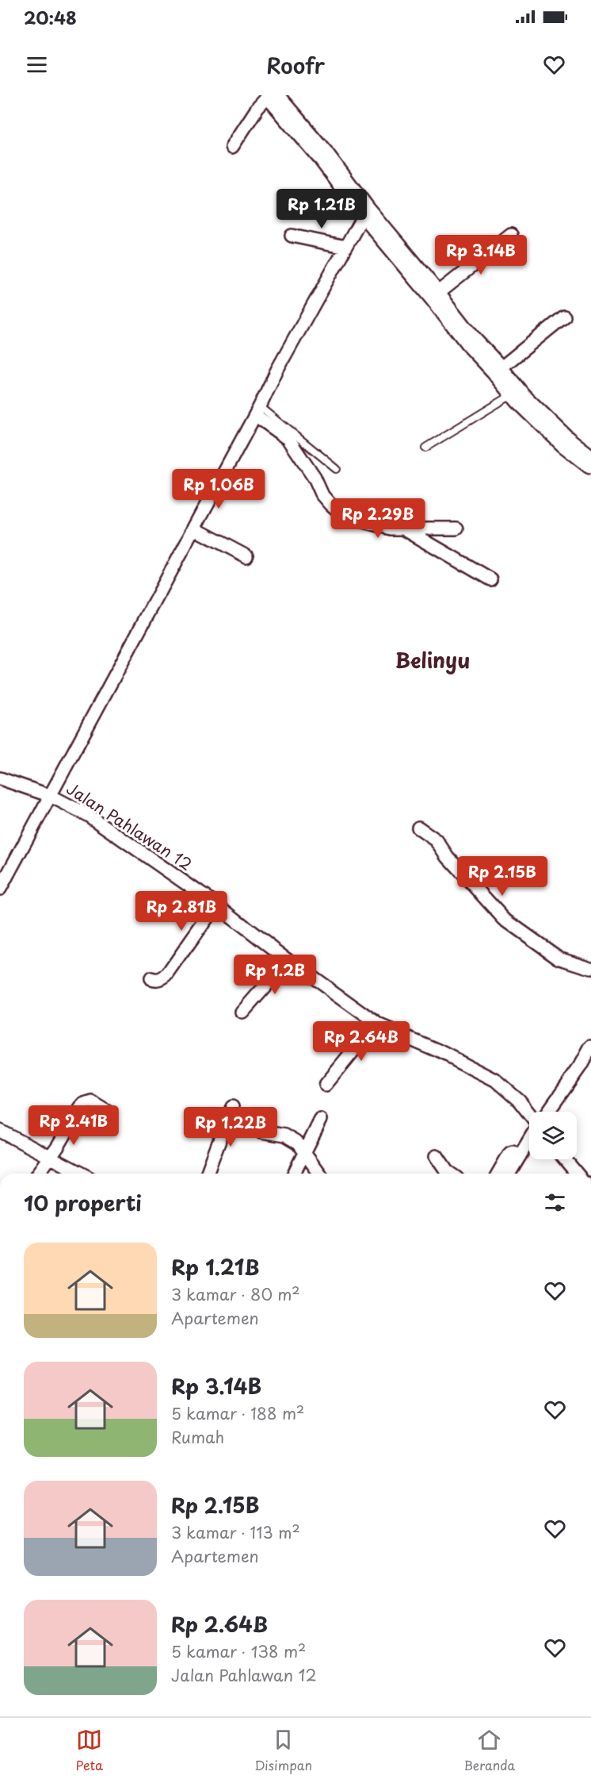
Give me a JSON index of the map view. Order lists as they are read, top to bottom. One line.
{"streets":{"street":["Jalan Pahlawan 12"]},"districts":["Belinyu"],"page":{"status":"20:48","header":"Roofr","price":["Rp 1.21B","Rp 3.14B","Rp 1.06B","Rp 2.29B","Rp 2.15B","Rp 2.81B","Rp 1.2B","Rp 2.64B","Rp 2.41B","Rp 1.22B"],"heading":"10 properti","list":[{"name":"Rp 1.21B","note":"3 kamar · 80 m² · Apartemen"},{"name":"Rp 3.14B","note":"5 kamar · 188 m² · Rumah"},{"name":"Rp 2.15B","note":"3 kamar · 113 m² · Apartemen"},{"name":"Rp 2.64B","note":"5 kamar · 138 m² · Jalan Pahlawan 12"}],"tabs":["Peta","Disimpan","Beranda"]}}
